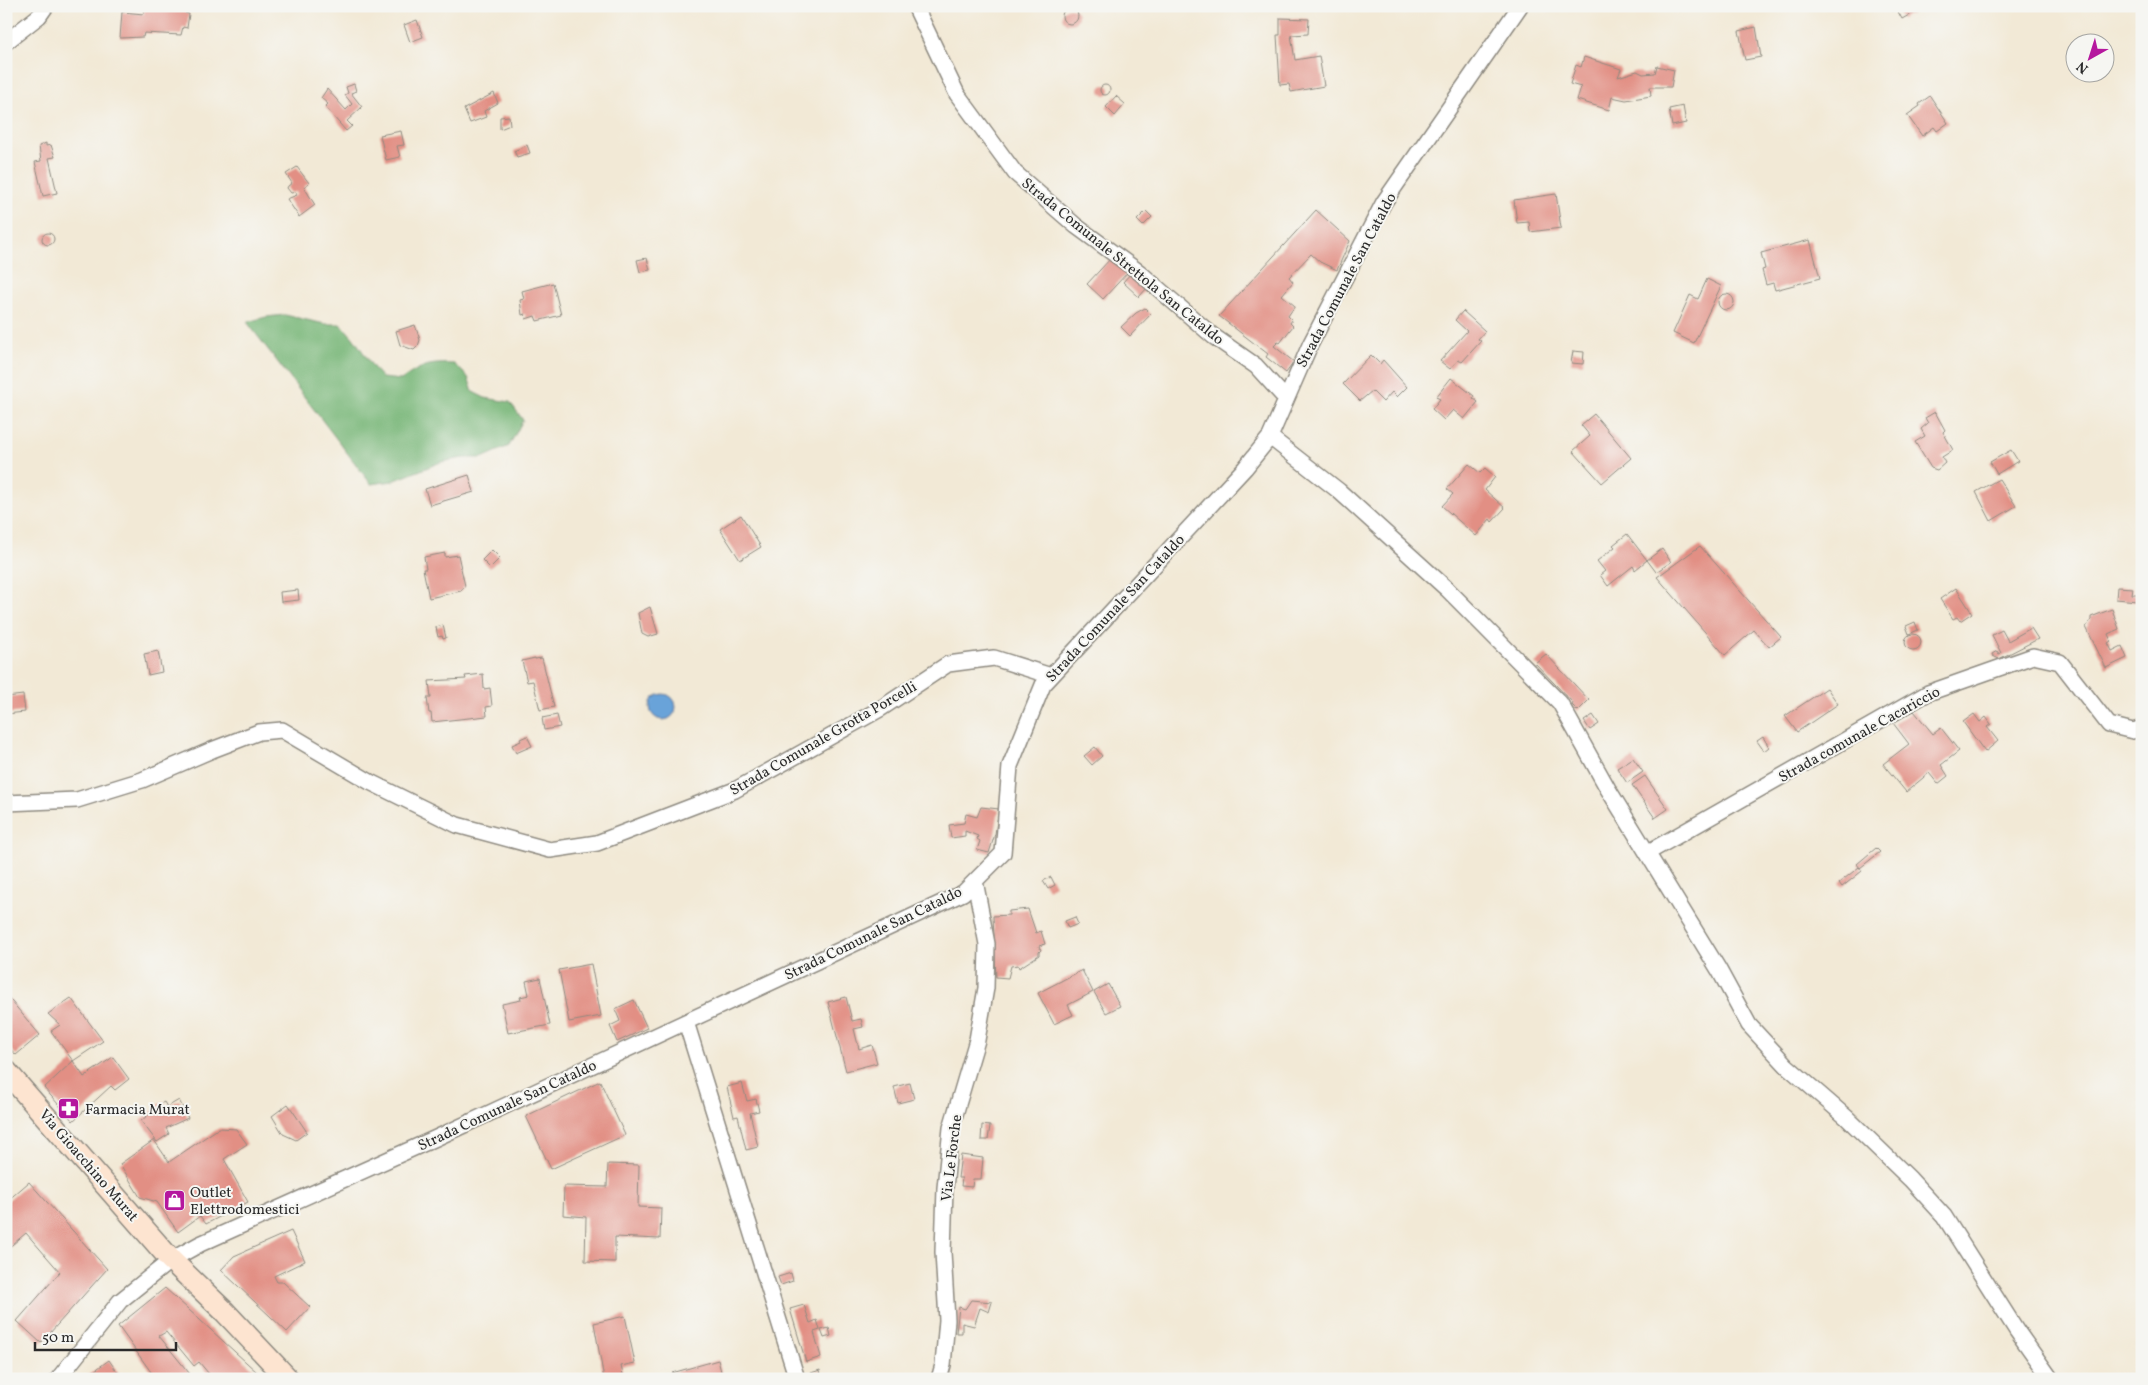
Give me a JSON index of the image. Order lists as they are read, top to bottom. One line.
{"streets":{"main road":["Via Gioacchino Murat"],"street":["Strada Comunale Strettola San Cataldo","Strada Comunale San Cataldo","Strada comunale Cacariccio","Strada Comunale Grotta Porcelli","Via Le Forche"]},"crossings":[["Strada Comunale Strettola San Cataldo","Strada Comunale San Cataldo"],["Strada Comunale San Cataldo","Strada Comunale Grotta Porcelli"],["Strada Comunale San Cataldo","Via Le Forche"],["Strada Comunale San Cataldo","Via Gioacchino Murat"]],"places":{"pharmacy":["Farmacia Murat"],"shop":["Outlet Elettrodomestici"]},"scale_bar":"50 m","north":"bottom left"}
